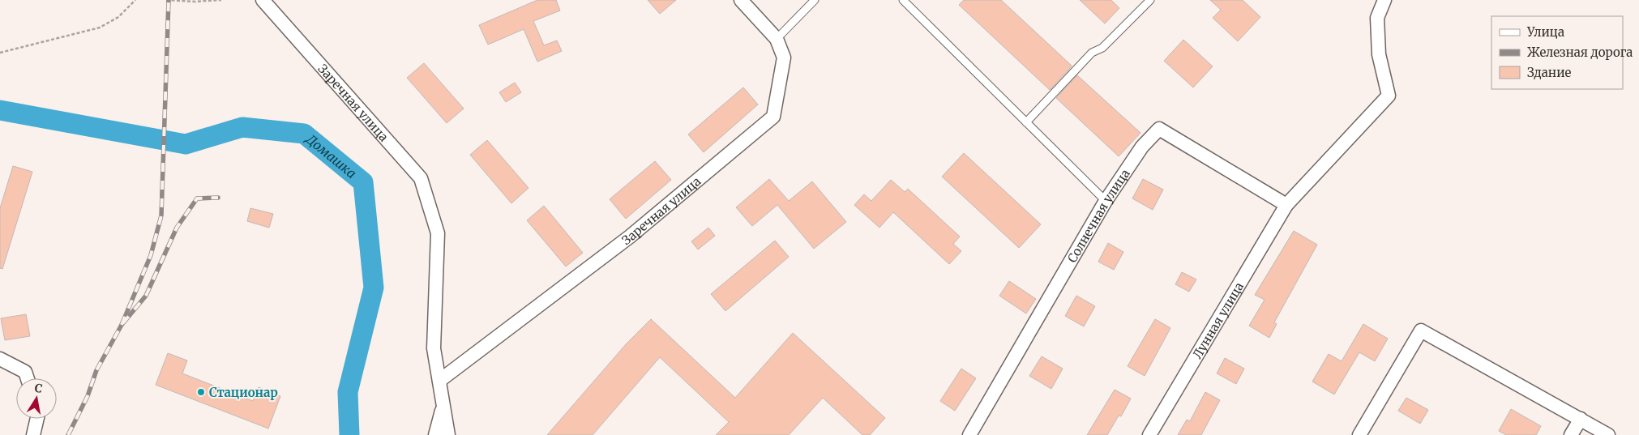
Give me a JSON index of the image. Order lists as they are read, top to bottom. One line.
{"streets":{"street":["Заречная улица","Солнечная улица","Лунная улица"]},"crossings":[["Солнечная улица","Лунная улица"]],"water":["Домашка"],"places":["Стационар"],"legend":["Улица","Железная дорога","Здание"],"north":"top"}
